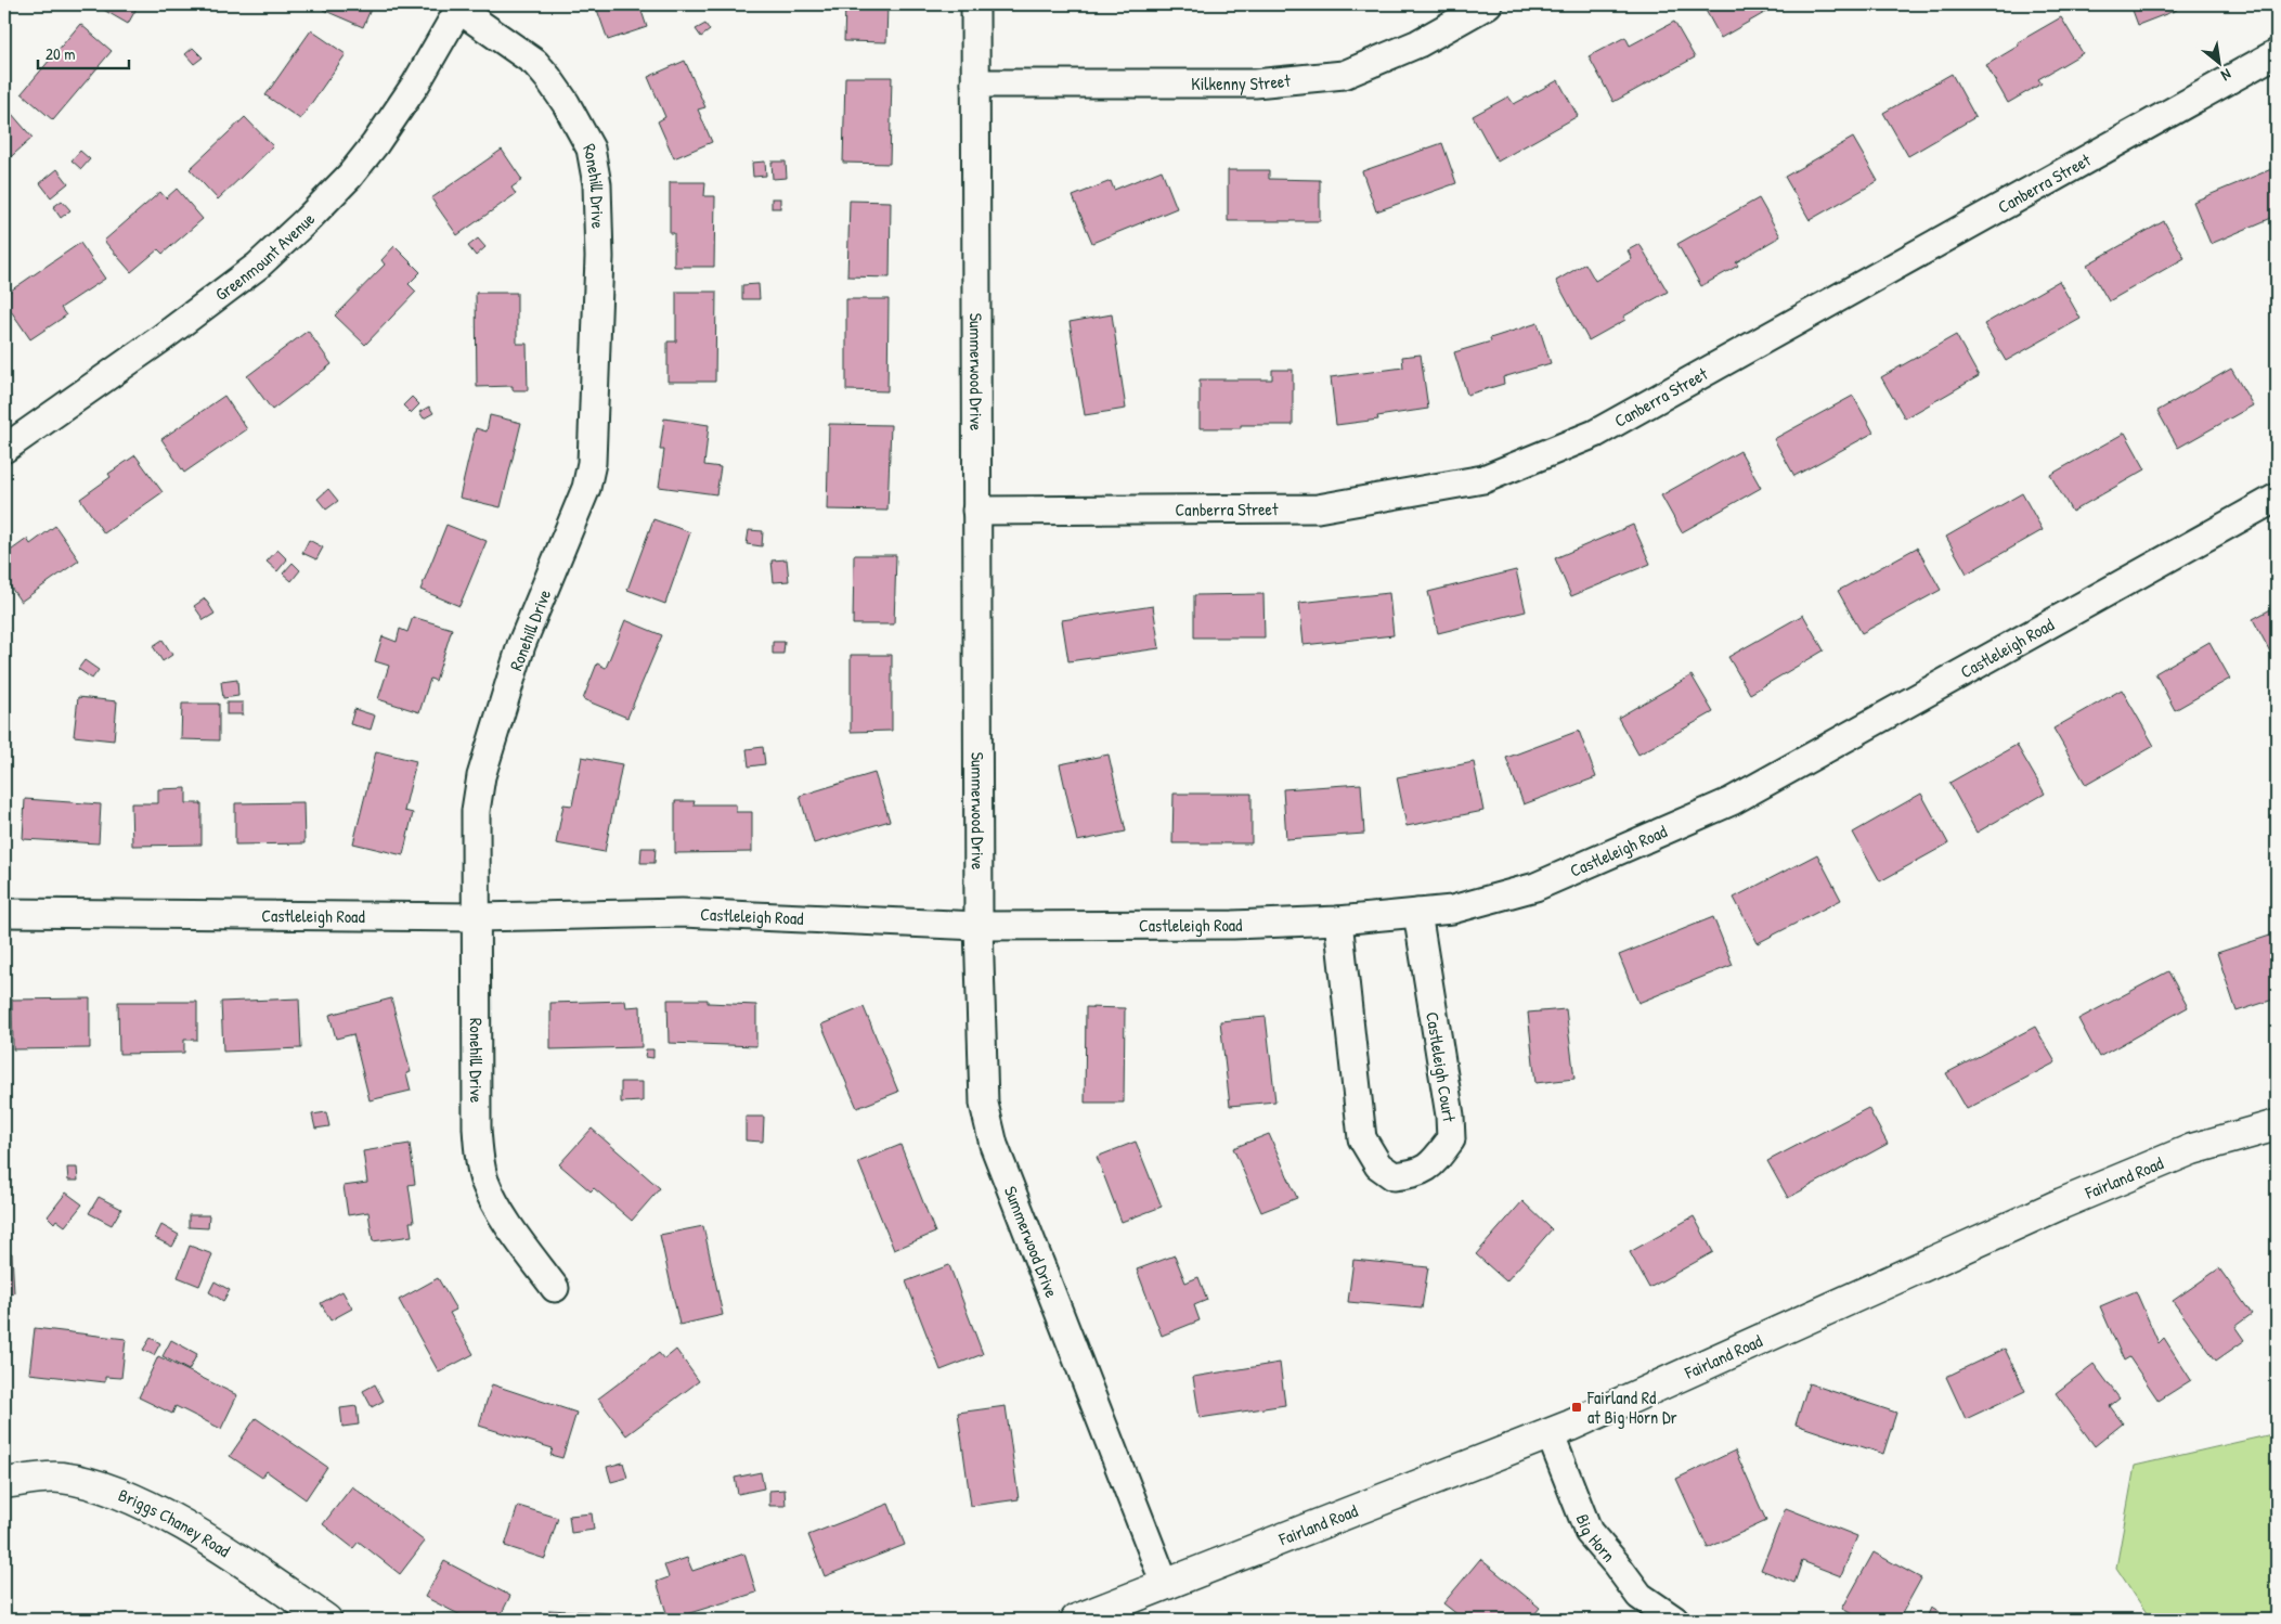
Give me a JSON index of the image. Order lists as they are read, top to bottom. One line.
{"streets":{"main road":["Fairland Road","Briggs Chaney Road"],"street":["Kilkenny Street","Canberra Street","Ronehill Drive","Greenmount Avenue","Summerwood Drive","Castleleigh Road","Castleleigh Court","Big Horn"]},"crossings":[["Kilkenny Street","Summerwood Drive"],["Canberra Street","Summerwood Drive"],["Ronehill Drive","Greenmount Avenue"],["Ronehill Drive","Castleleigh Road"],["Summerwood Drive","Castleleigh Road"],["Summerwood Drive","Fairland Road"],["Castleleigh Road","Castleleigh Court"],["Fairland Road","Big Horn"]],"places":{"transit":["Fairland Rd at Big Horn Dr"]},"scale_bar":"20 m","north":"bottom right"}
